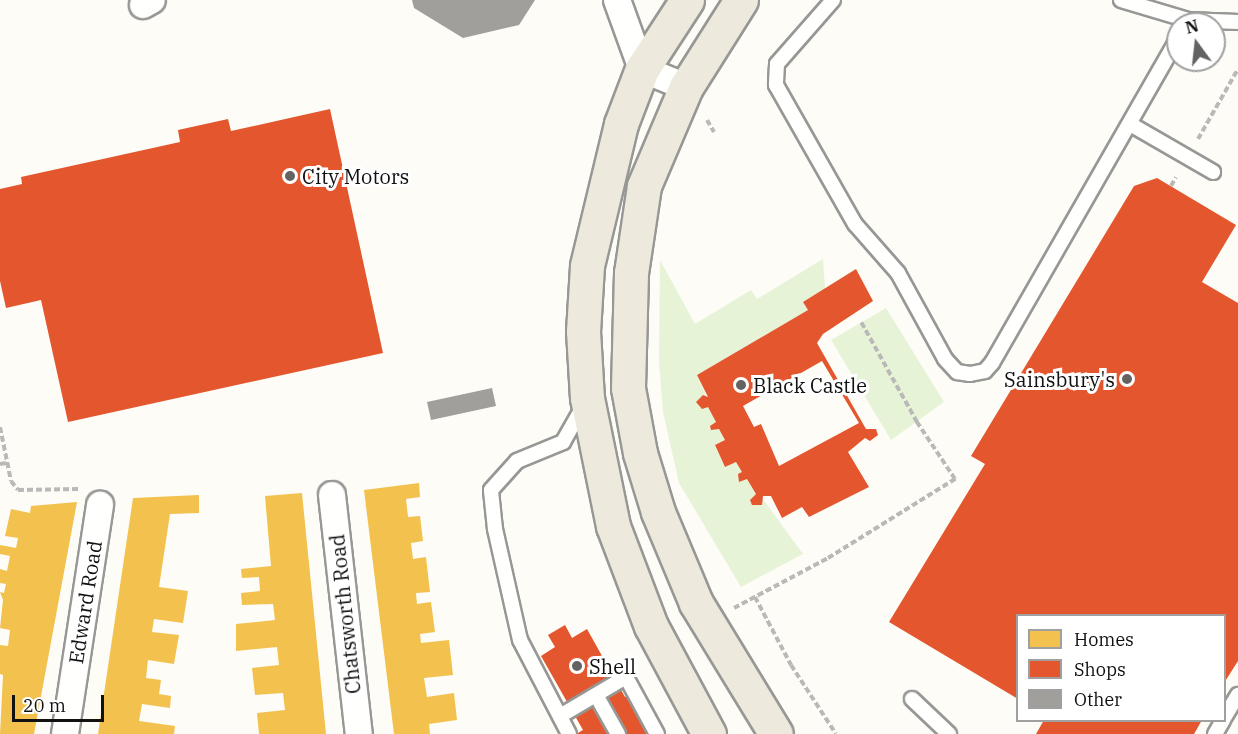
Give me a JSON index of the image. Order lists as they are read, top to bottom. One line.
{"streets":{"street":["Edward Road","Chatsworth Road"]},"places":["City Motors","Sainsbury's","Black Castle","Shell"],"legend":["Homes","Shops","Other"],"scale_bar":"20 m","north":"top"}
